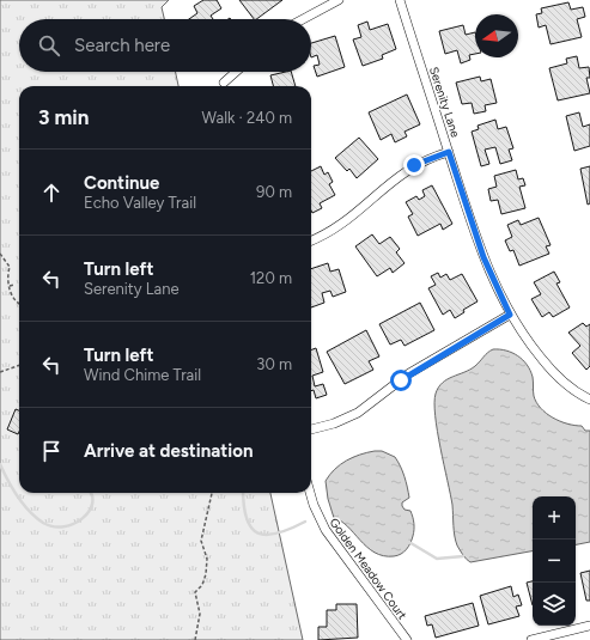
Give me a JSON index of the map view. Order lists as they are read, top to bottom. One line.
{"streets":{"street":["Serenity Lane","Golden Meadow Court"]},"north":"left","page":{"search":"Search here","heading":["3 min","Walk · 240 m"],"list":[["Continue","Echo Valley Trail","90 m"],["Turn left","Serenity Lane","120 m"],["Turn left","Wind Chime Trail","30 m"],"Arrive at destination"],"map_buttons":["+","−"]}}
